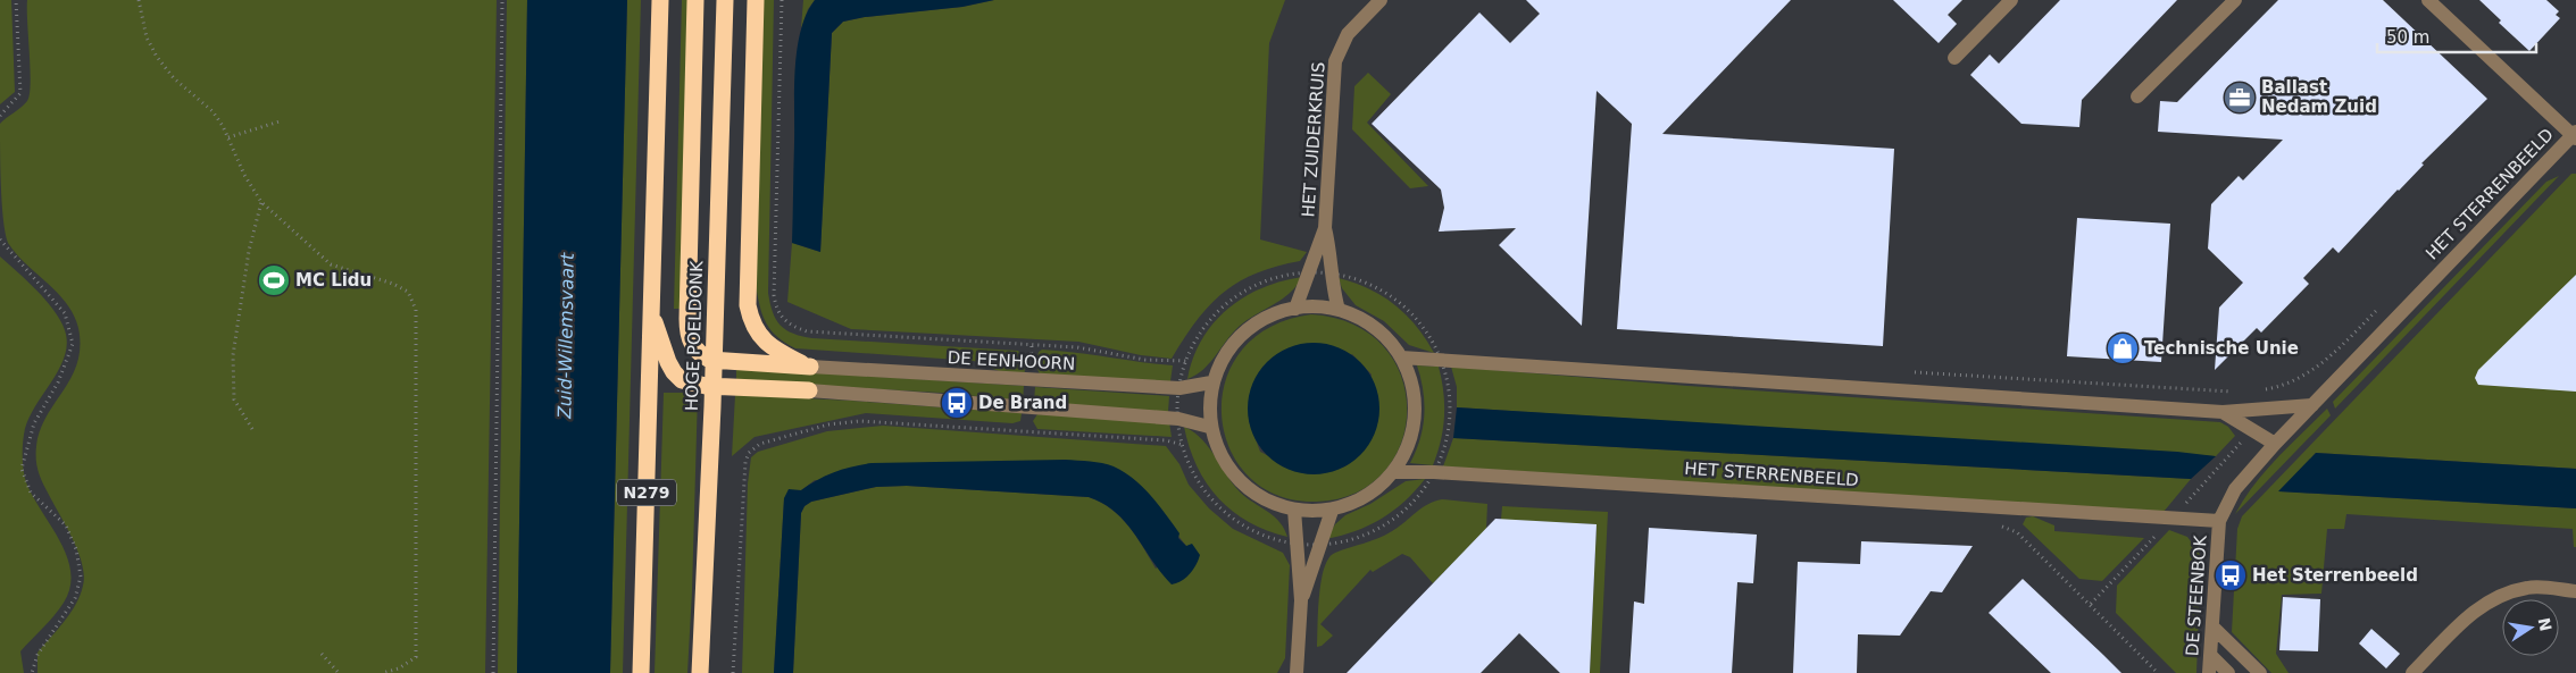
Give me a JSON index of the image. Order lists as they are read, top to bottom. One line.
{"streets":{"highway":["HOGE POELDONK","N279"],"street":["HET ZUIDERKRUIS","HET STERRENBEELD","DE EENHOORN","DE STEENBOK"]},"crossings":[["HET STERRENBEELD","DE STEENBOK"]],"water":["Zuid-Willemsvaart"],"places":{"office":["Ballast Nedam Zuid"],"sports":["MC Lidu"],"shop":["Technische Unie"],"bus stop":["De Brand","Het Sterrenbeeld"]},"scale_bar":"50 m","north":"right"}
